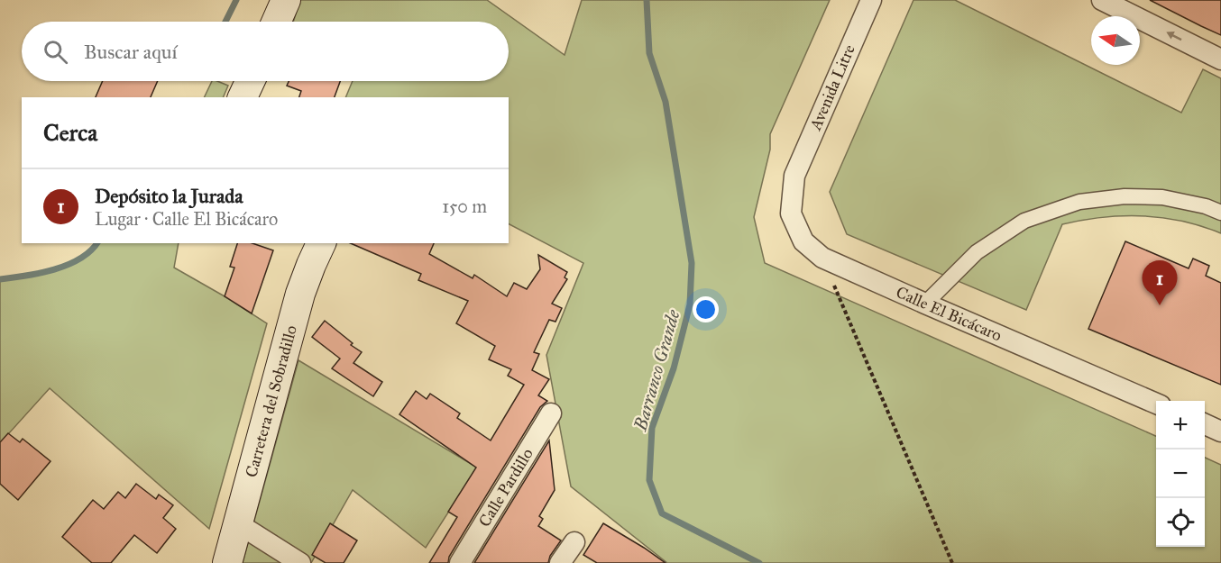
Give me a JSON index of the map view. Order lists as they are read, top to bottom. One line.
{"streets":{"main road":["Carretera del Sobradillo"],"street":["Avenida Litre","Calle El Bicácaro","Calle Pardillo"]},"crossings":[["Avenida Litre","Calle El Bicácaro"]],"water":["Barranco Grande"],"north":"left","page":{"search":"Buscar aquí","heading":"Cerca","list":[{"mark":"1","name":"Depósito la Jurada","note":"Lugar · Calle El Bicácaro","value":"150 m"}],"pins":"1","map_buttons":["+","−"]}}
